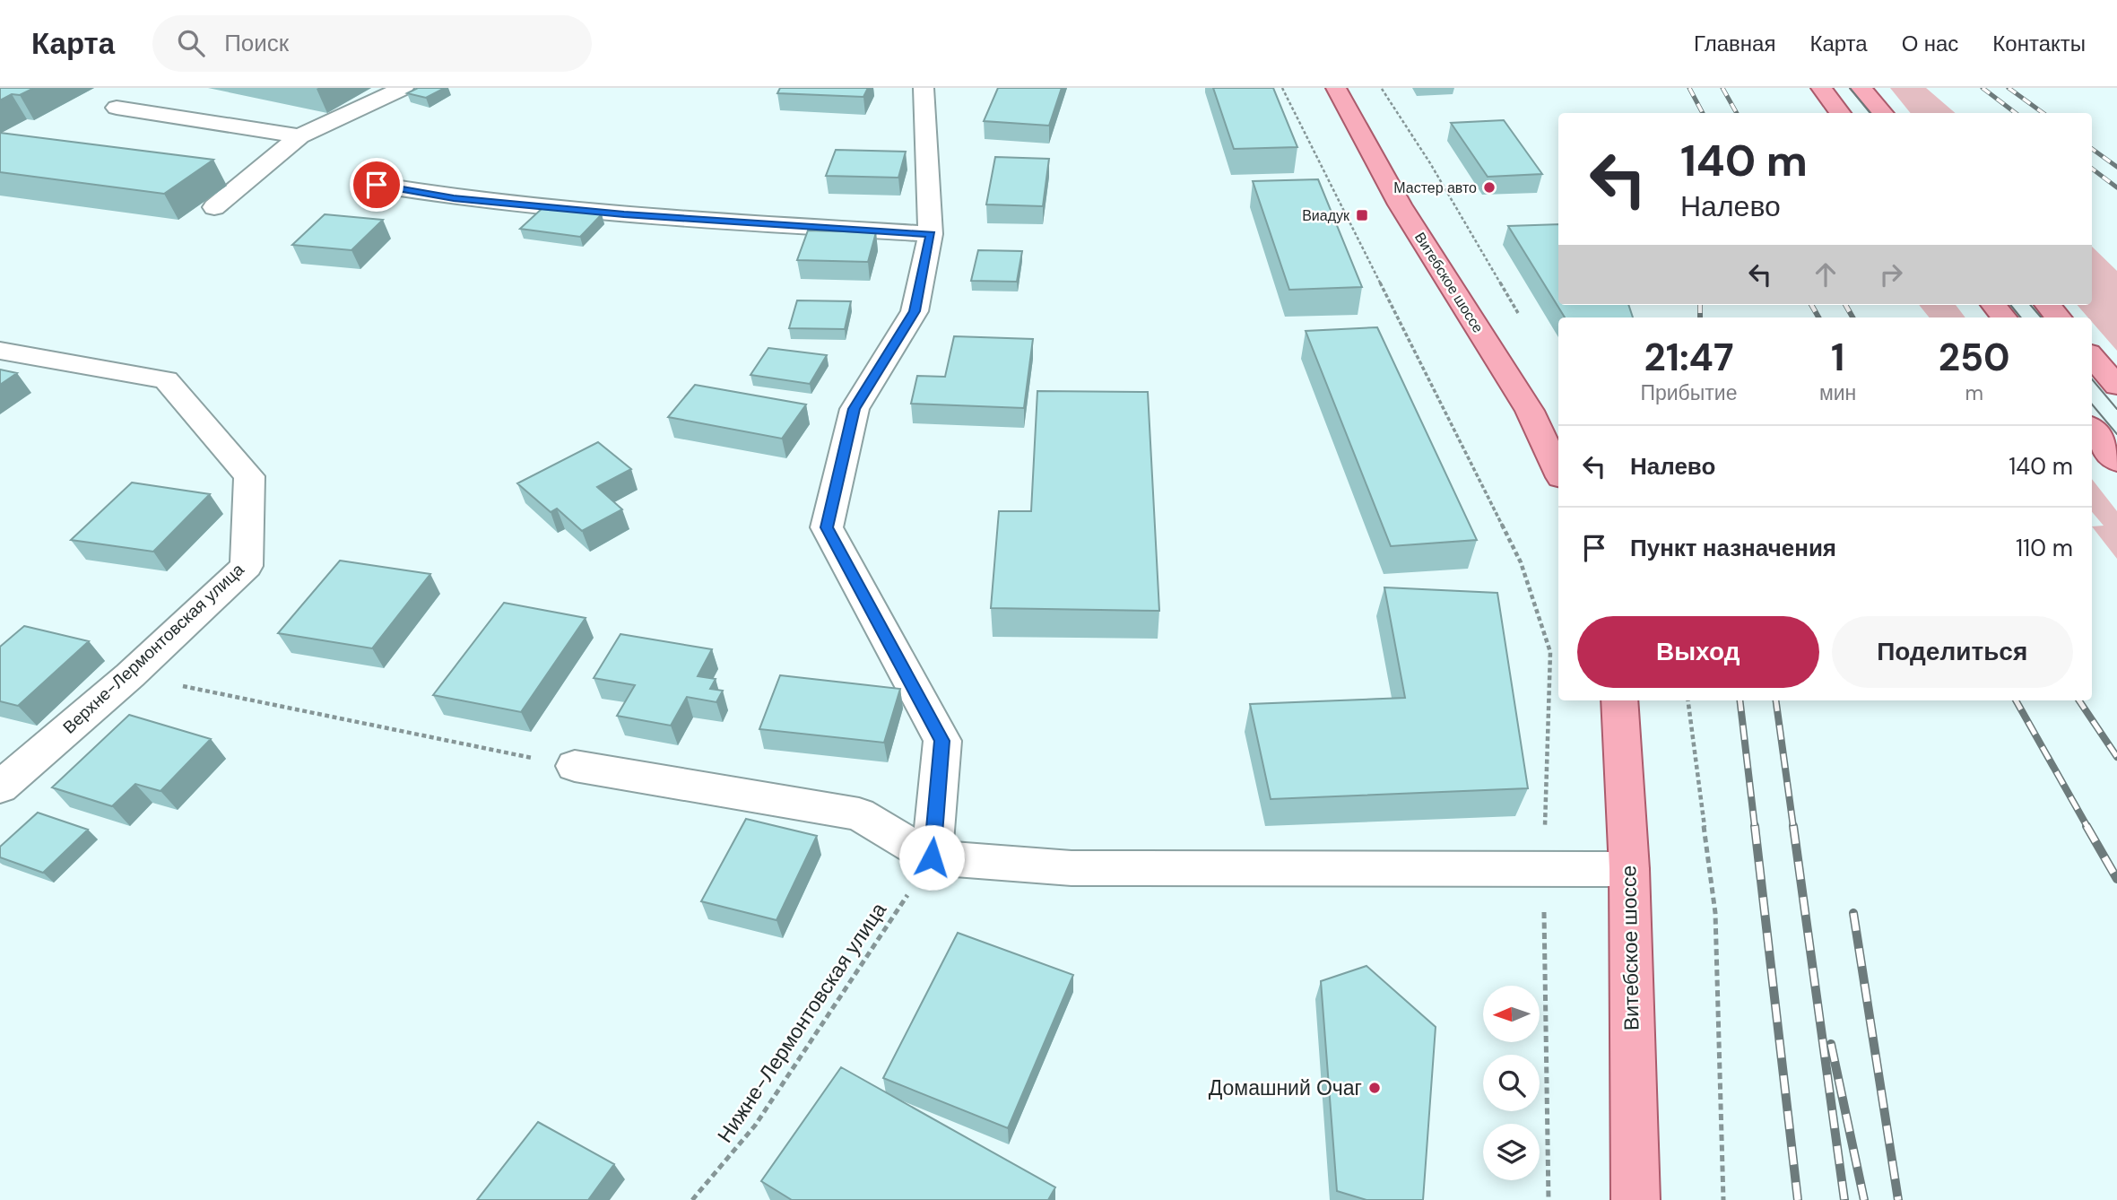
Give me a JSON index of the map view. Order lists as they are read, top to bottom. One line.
{"streets":{"main road":["Витебское шоссе"],"street":["Верхне-Лермонтовская улица"],"path":["Нижне-Лермонтовская улица"]},"places":{"other":["Мастер авто","Домашний Очаг"],"transit":["Виадук"]},"north":"left","page":{"header":"Карта","search":"Поиск","nav":["Главная","Карта","О нас","Контакты"],"turn":["140 m","Налево"],"eta":["21:47","Прибытие","1","мин","250","m"],"list":[{"name":"Налево","value":"140 m"},{"name":"Пункт назначения","value":"110 m"}],"buttons":["Выход","Поделиться"]}}
